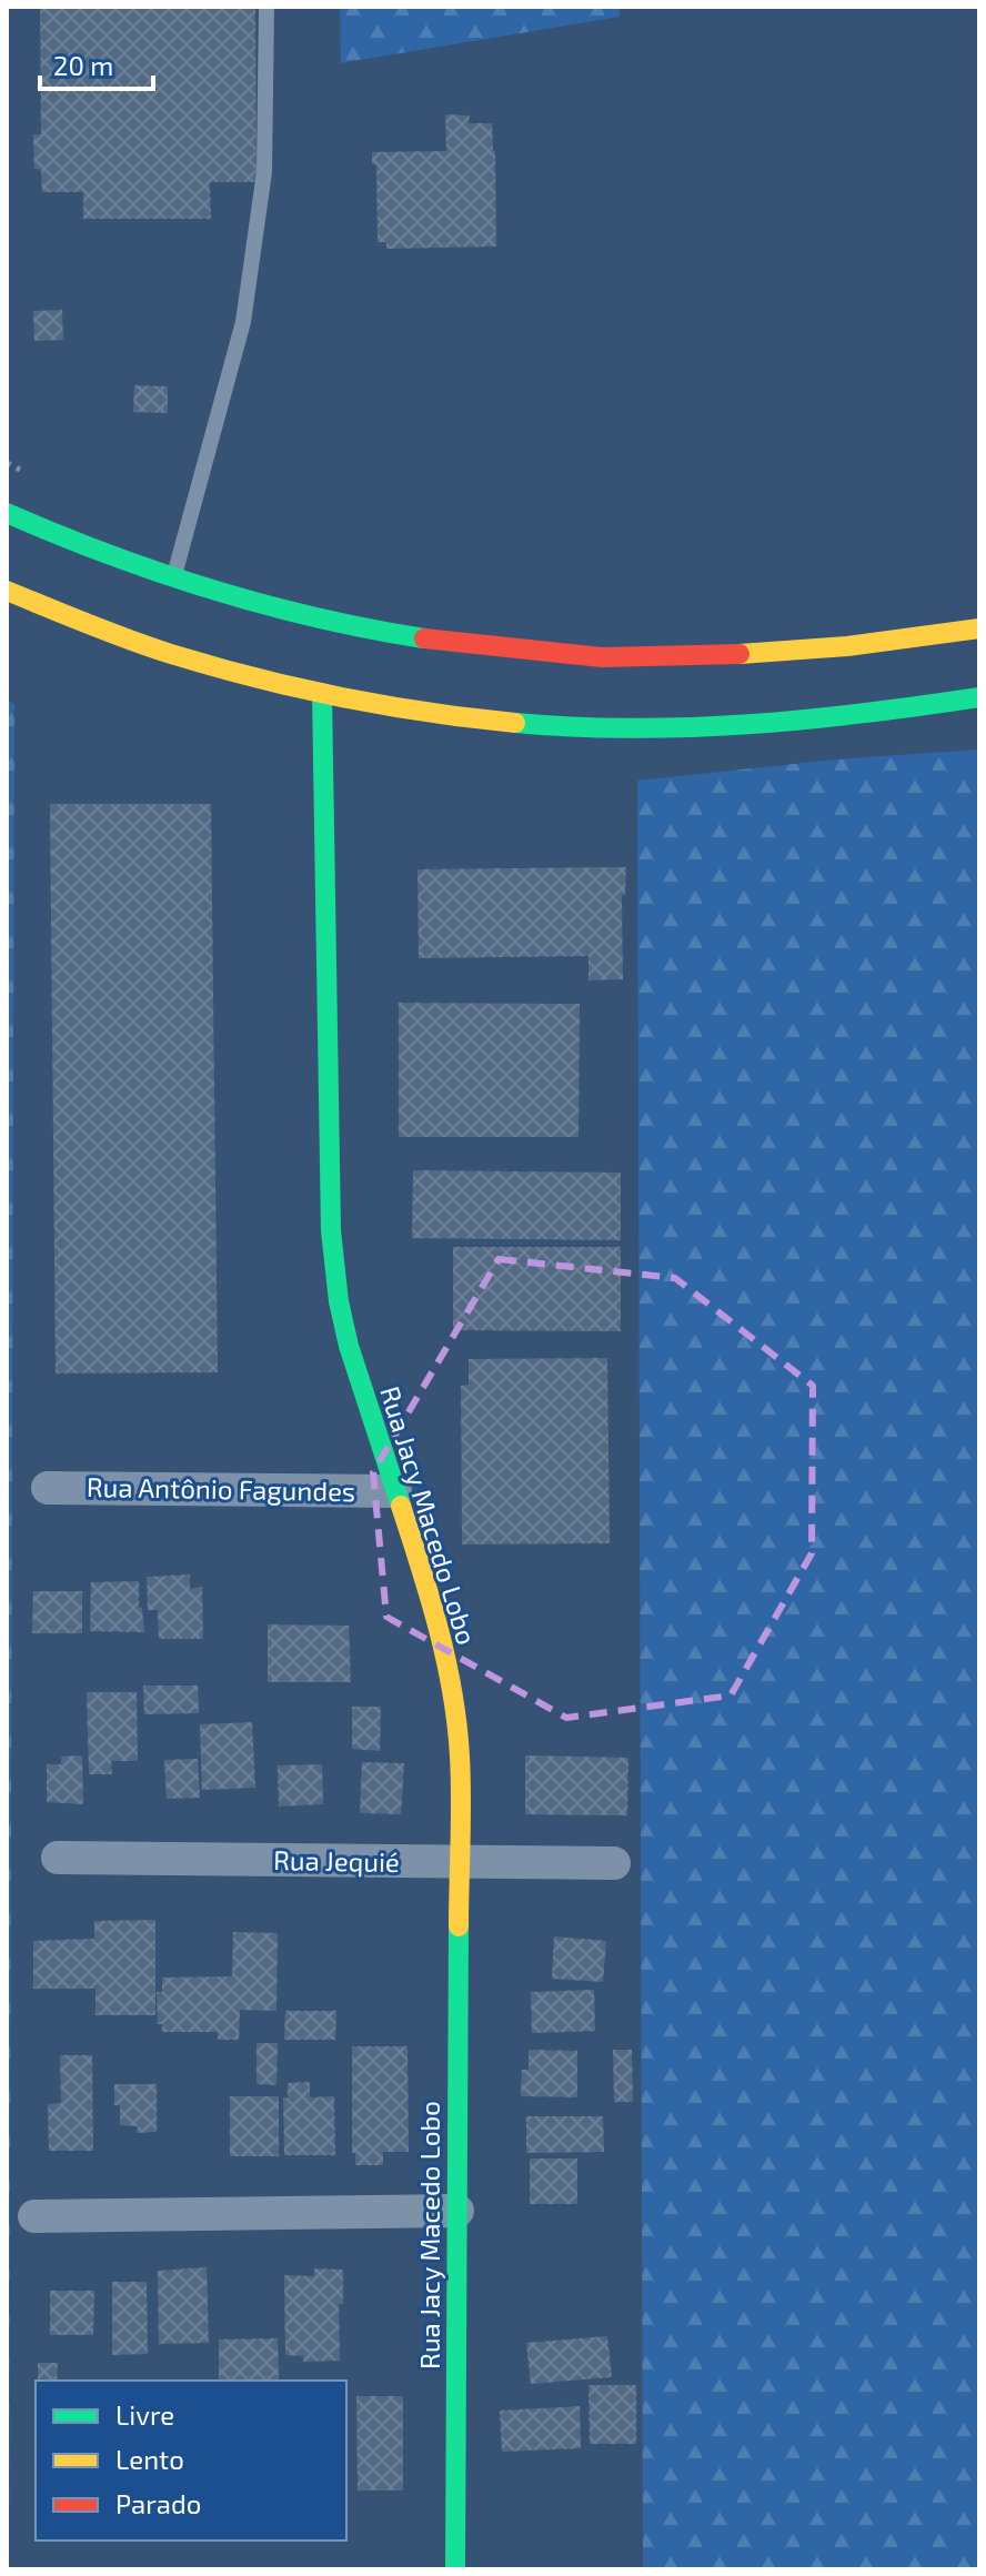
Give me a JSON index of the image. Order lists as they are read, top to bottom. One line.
{"streets":{"main road":["Rua Jacy Macedo Lobo"],"street":["Rua Antônio Fagundes","Rua Jequié"]},"crossings":[["Rua Antônio Fagundes","Rua Jacy Macedo Lobo"],["Rua Jacy Macedo Lobo","Rua Jequié"]],"legend":["Livre","Lento","Parado"],"scale_bar":"20 m"}
